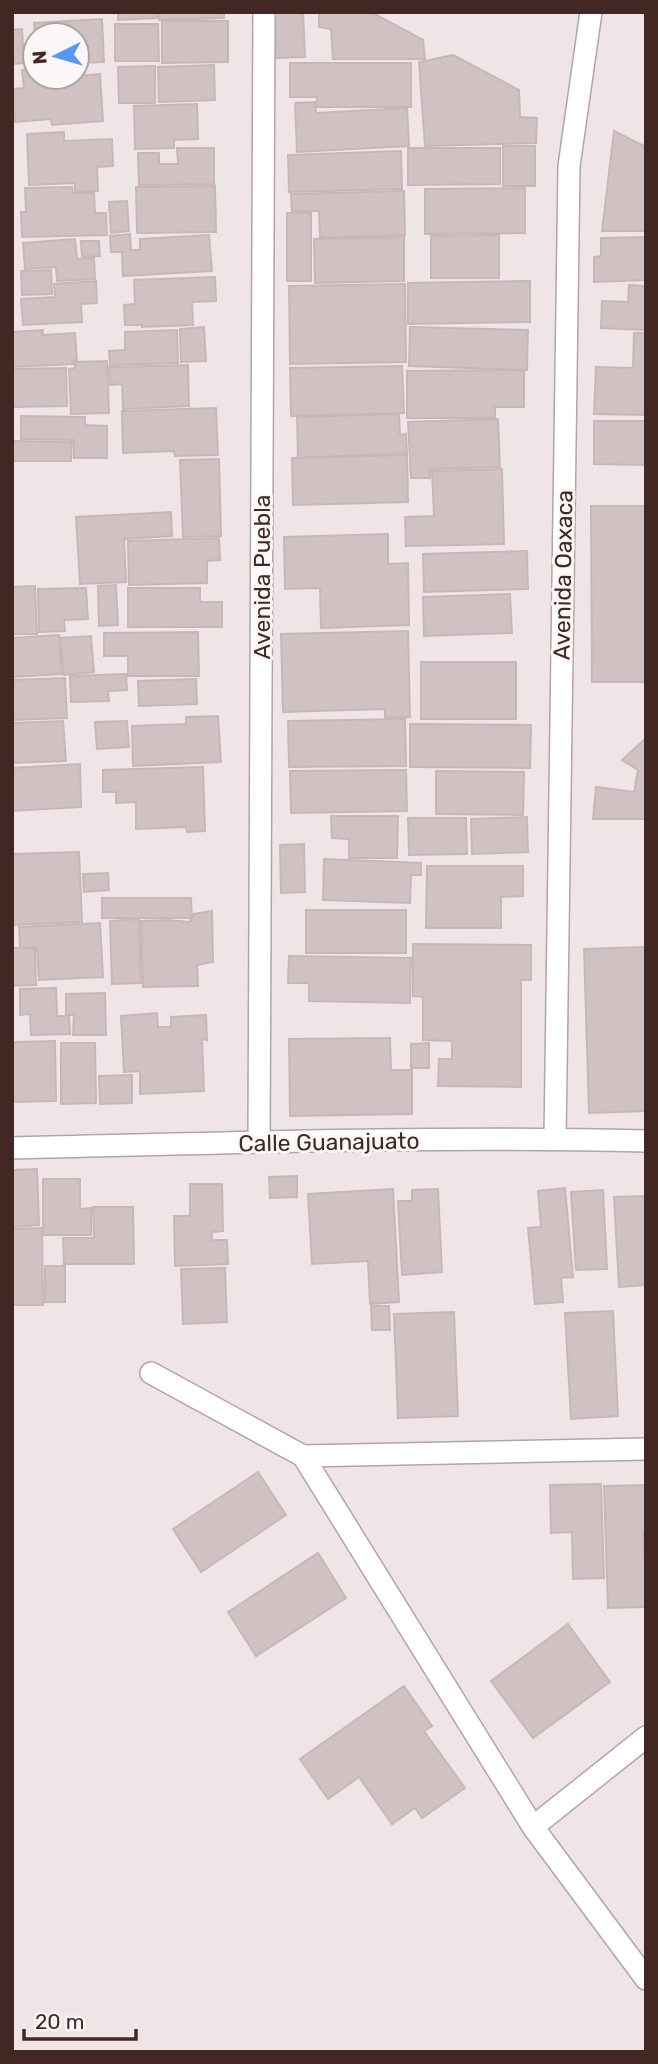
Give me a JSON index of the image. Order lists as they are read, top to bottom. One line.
{"streets":{"street":["Avenida Oaxaca","Avenida Puebla","Calle Guanajuato"]},"crossings":[["Avenida Oaxaca","Calle Guanajuato"],["Avenida Puebla","Calle Guanajuato"]],"scale_bar":"20 m","north":"left"}
